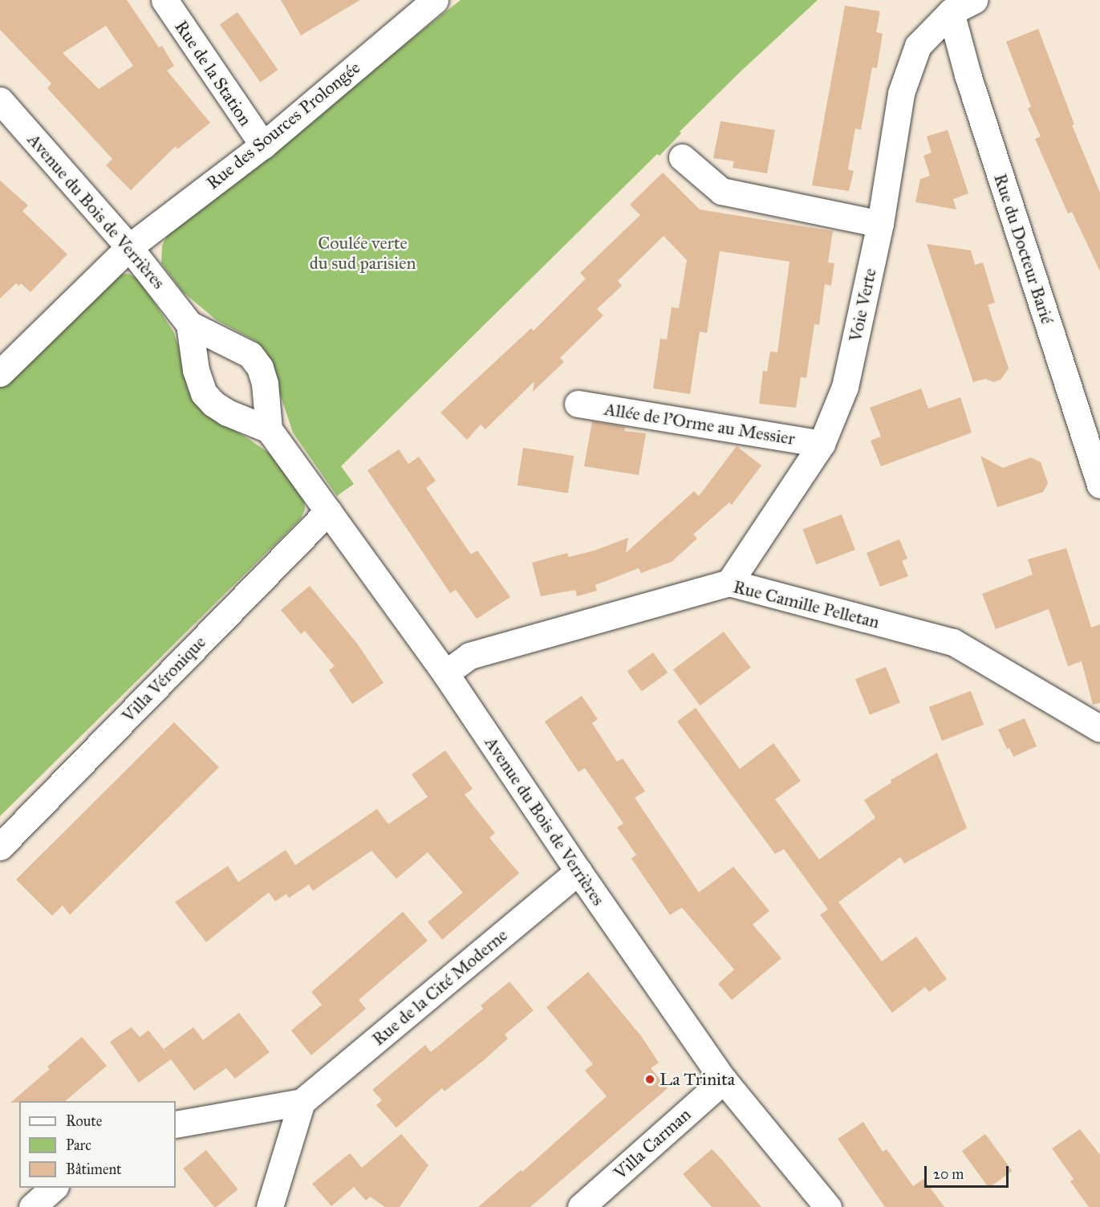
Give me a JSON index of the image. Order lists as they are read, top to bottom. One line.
{"streets":{"street":["Rue de la Station","Rue des Sources Prolongée","Avenue du Bois de Verrières","Rue du Docteur Barié","Voie Verte","Allée de l'Orme au Messier","Rue Camille Pelletan","Villa Véronique","Rue de la Cité Moderne","Villa Carman"]},"crossings":[["Rue de la Station","Rue des Sources Prolongée"],["Rue des Sources Prolongée","Avenue du Bois de Verrières"],["Avenue du Bois de Verrières","Rue Camille Pelletan"],["Avenue du Bois de Verrières","Villa Véronique"],["Avenue du Bois de Verrières","Rue de la Cité Moderne"],["Avenue du Bois de Verrières","Villa Carman"],["Rue du Docteur Barié","Voie Verte"],["Voie Verte","Allée de l'Orme au Messier"],["Voie Verte","Rue Camille Pelletan"]],"parks":["Coulée verte du sud parisien"],"places":["La Trinita"],"legend":["Route","Parc","Bâtiment"],"scale_bar":"20 m"}
